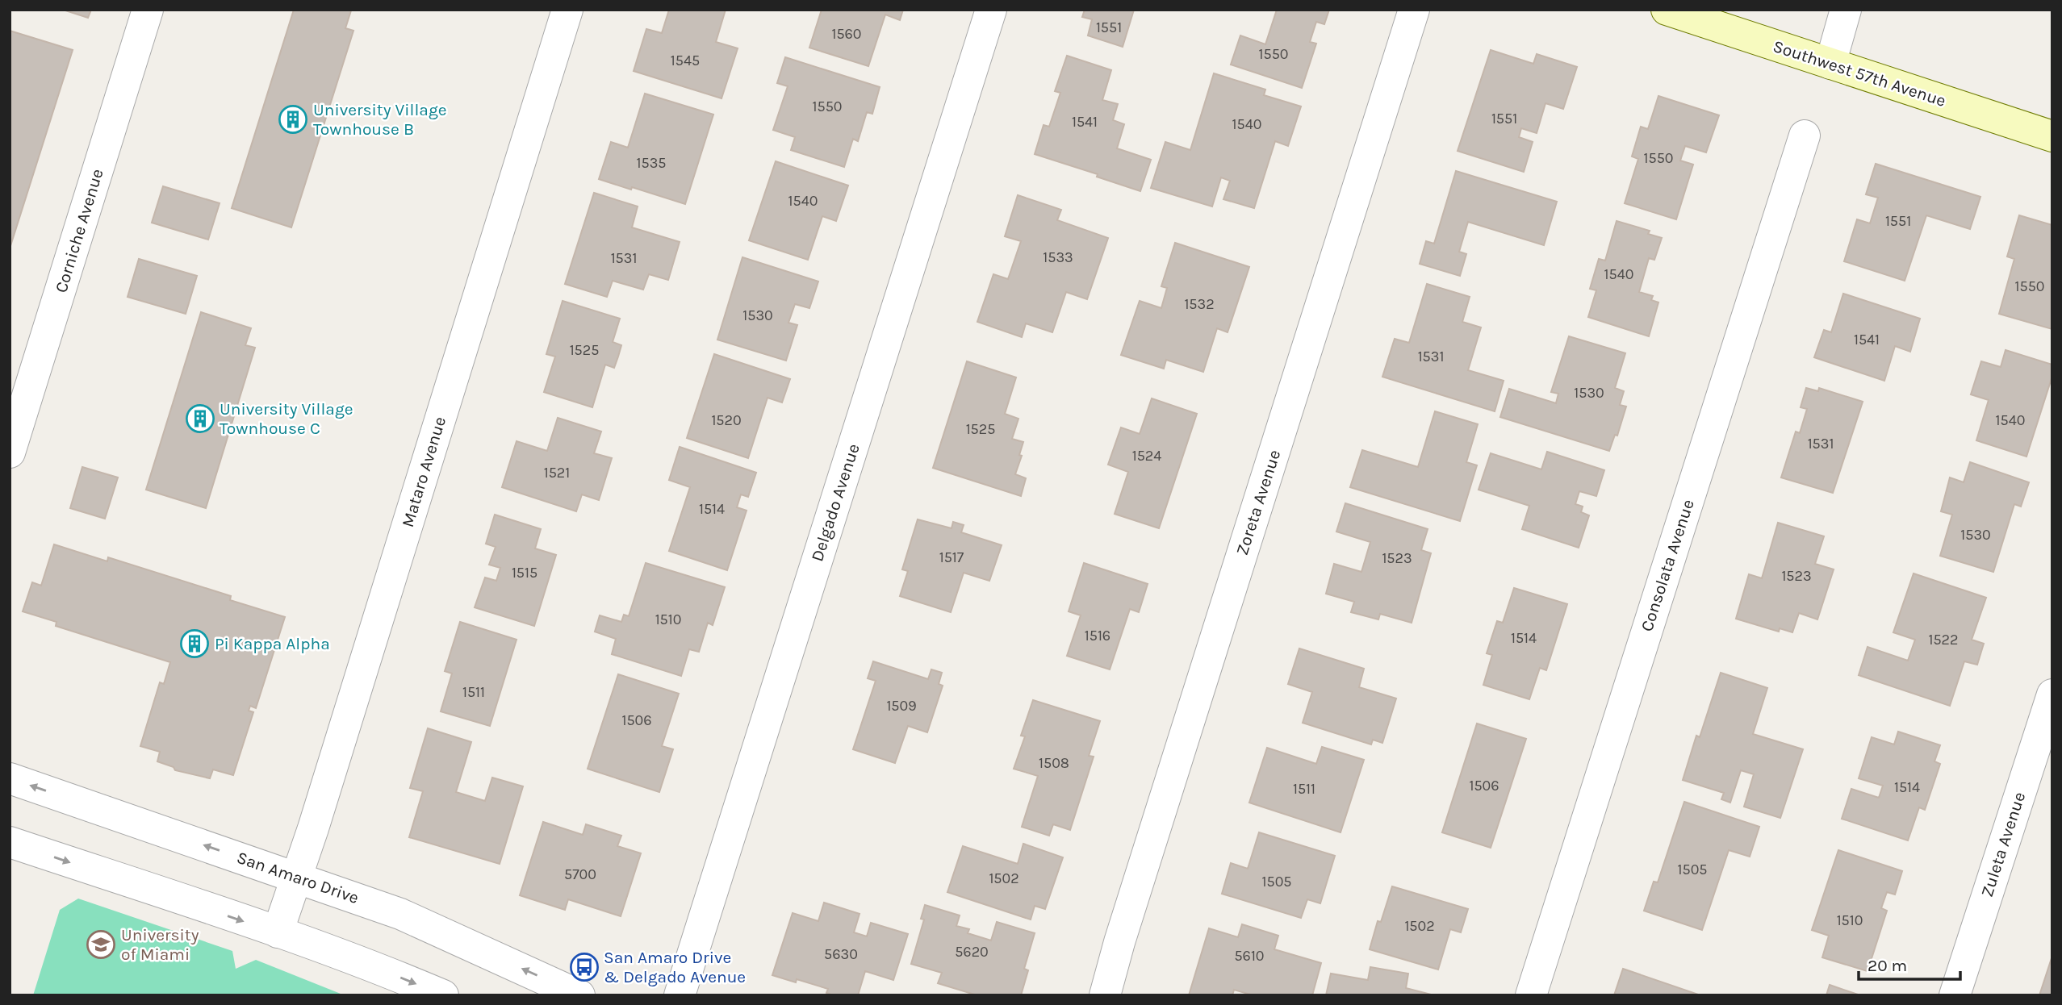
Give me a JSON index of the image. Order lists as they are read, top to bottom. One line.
{"streets":{"main road":["Southwest 57th Avenue"],"street":["Corniche Avenue","Mataro Avenue","Delgado Avenue","Zoreta Avenue","Consolata Avenue","Zuleta Avenue","San Amaro Drive"]},"crossings":[["Mataro Avenue","San Amaro Drive"]],"places":{"building":["University Village Townhouse B","University Village Townhouse C","Pi Kappa Alpha"],"school or university":["University of Miami"],"bus stop":["San Amaro Drive & Delgado Avenue"]},"house_numbers":["1551","1560","1550","1545","1550","1551","1541","1540","1550","1535","1540","1551","1533","1531","1540","1550","1532","1530","1541","1525","1531","1530","1520","1540","1525","1531","1524","1521","1514","1530","1517","1523","1515","1523","1510","1516","1514","1522","1511","1509","1506","1508","1506","1514","1511","1505","5700","1502","1505","1510","1502","5620","5630","5610"],"scale_bar":"20 m"}
